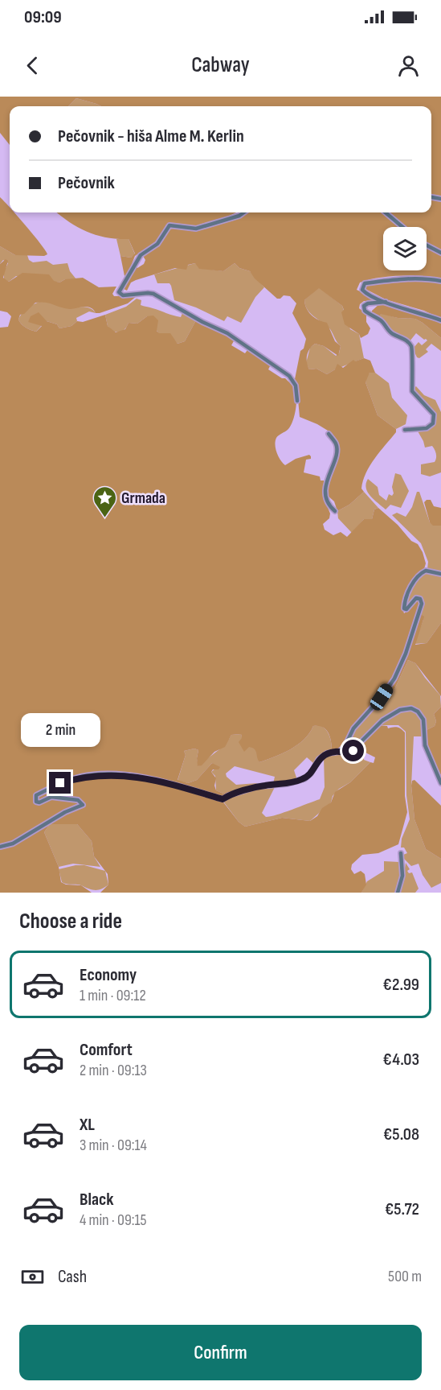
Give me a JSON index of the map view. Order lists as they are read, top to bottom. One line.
{"places":{"place":["Grmada"]},"page":{"status":"09:09","header":"Cabway","banner":["Pečovnik - hiša Alme M. Kerlin","Pečovnik"],"bubble":"2 min","heading":"Choose a ride","list":[{"name":"Economy","note":"1 min · 09:12","value":"€2.99"},{"name":"Comfort","note":"2 min · 09:13","value":"€4.03"},{"name":"XL","note":"3 min · 09:14","value":"€5.08"},{"name":"Black","note":"4 min · 09:15","value":"€5.72"}],"pay":["Cash","500 m"],"buttons":"Confirm"}}
